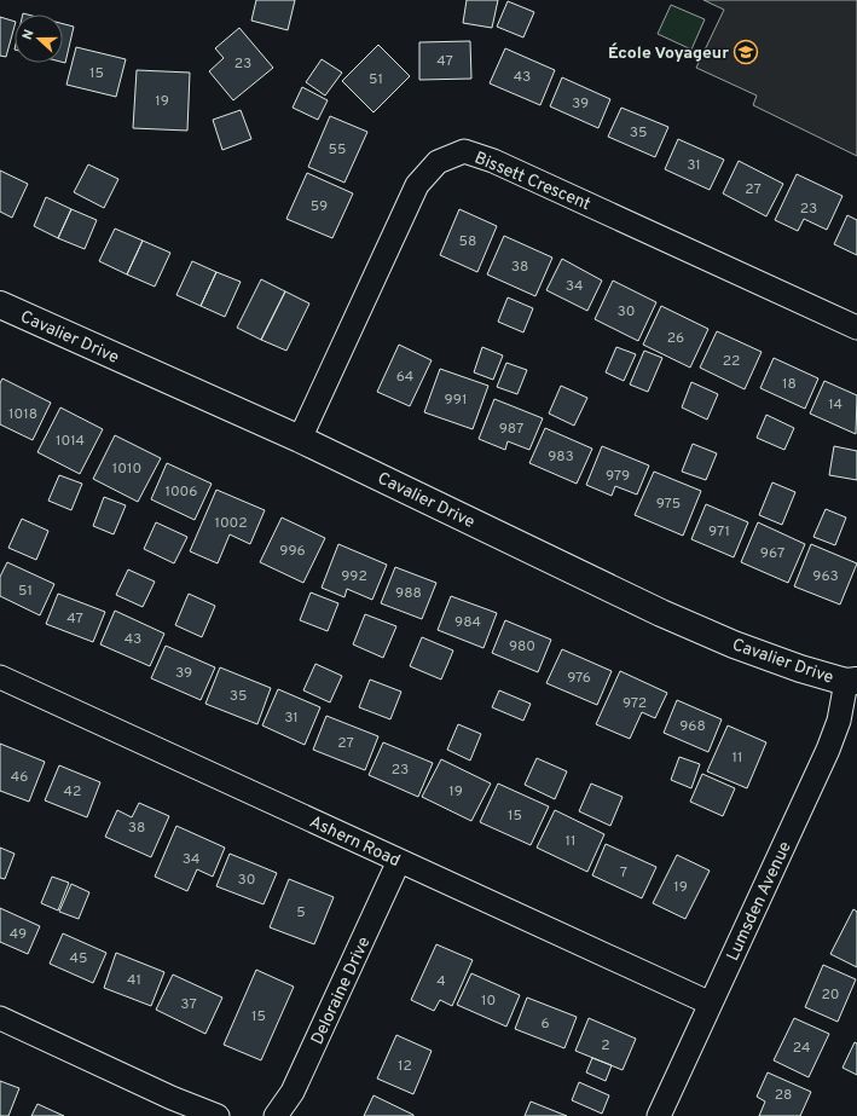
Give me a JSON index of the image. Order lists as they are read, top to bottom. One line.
{"streets":{"street":["Bissett Crescent","Cavalier Drive","Ashern Road","Lumsden Avenue","Deloraine Drive"]},"crossings":[["Bissett Crescent","Cavalier Drive"],["Cavalier Drive","Lumsden Avenue"],["Ashern Road","Lumsden Avenue"],["Ashern Road","Deloraine Drive"]],"places":{"school or university":["École Voyageur"]},"house_numbers":["47","23","15","43","51","19","39","35","55","31","27","59","23","58","38","34","30","26","22","64","18","991","14","1018","987","1014","983","1010","979","1006","975","1002","971","996","967","992","963","51","988","47","984","43","980","39","976","35","972","31","968","27","11","23","46","42","19","15","38","11","34","7","30","19","5","49","45","41","4","20","10","37","15","6","2","24","12","28"],"north":"left"}
